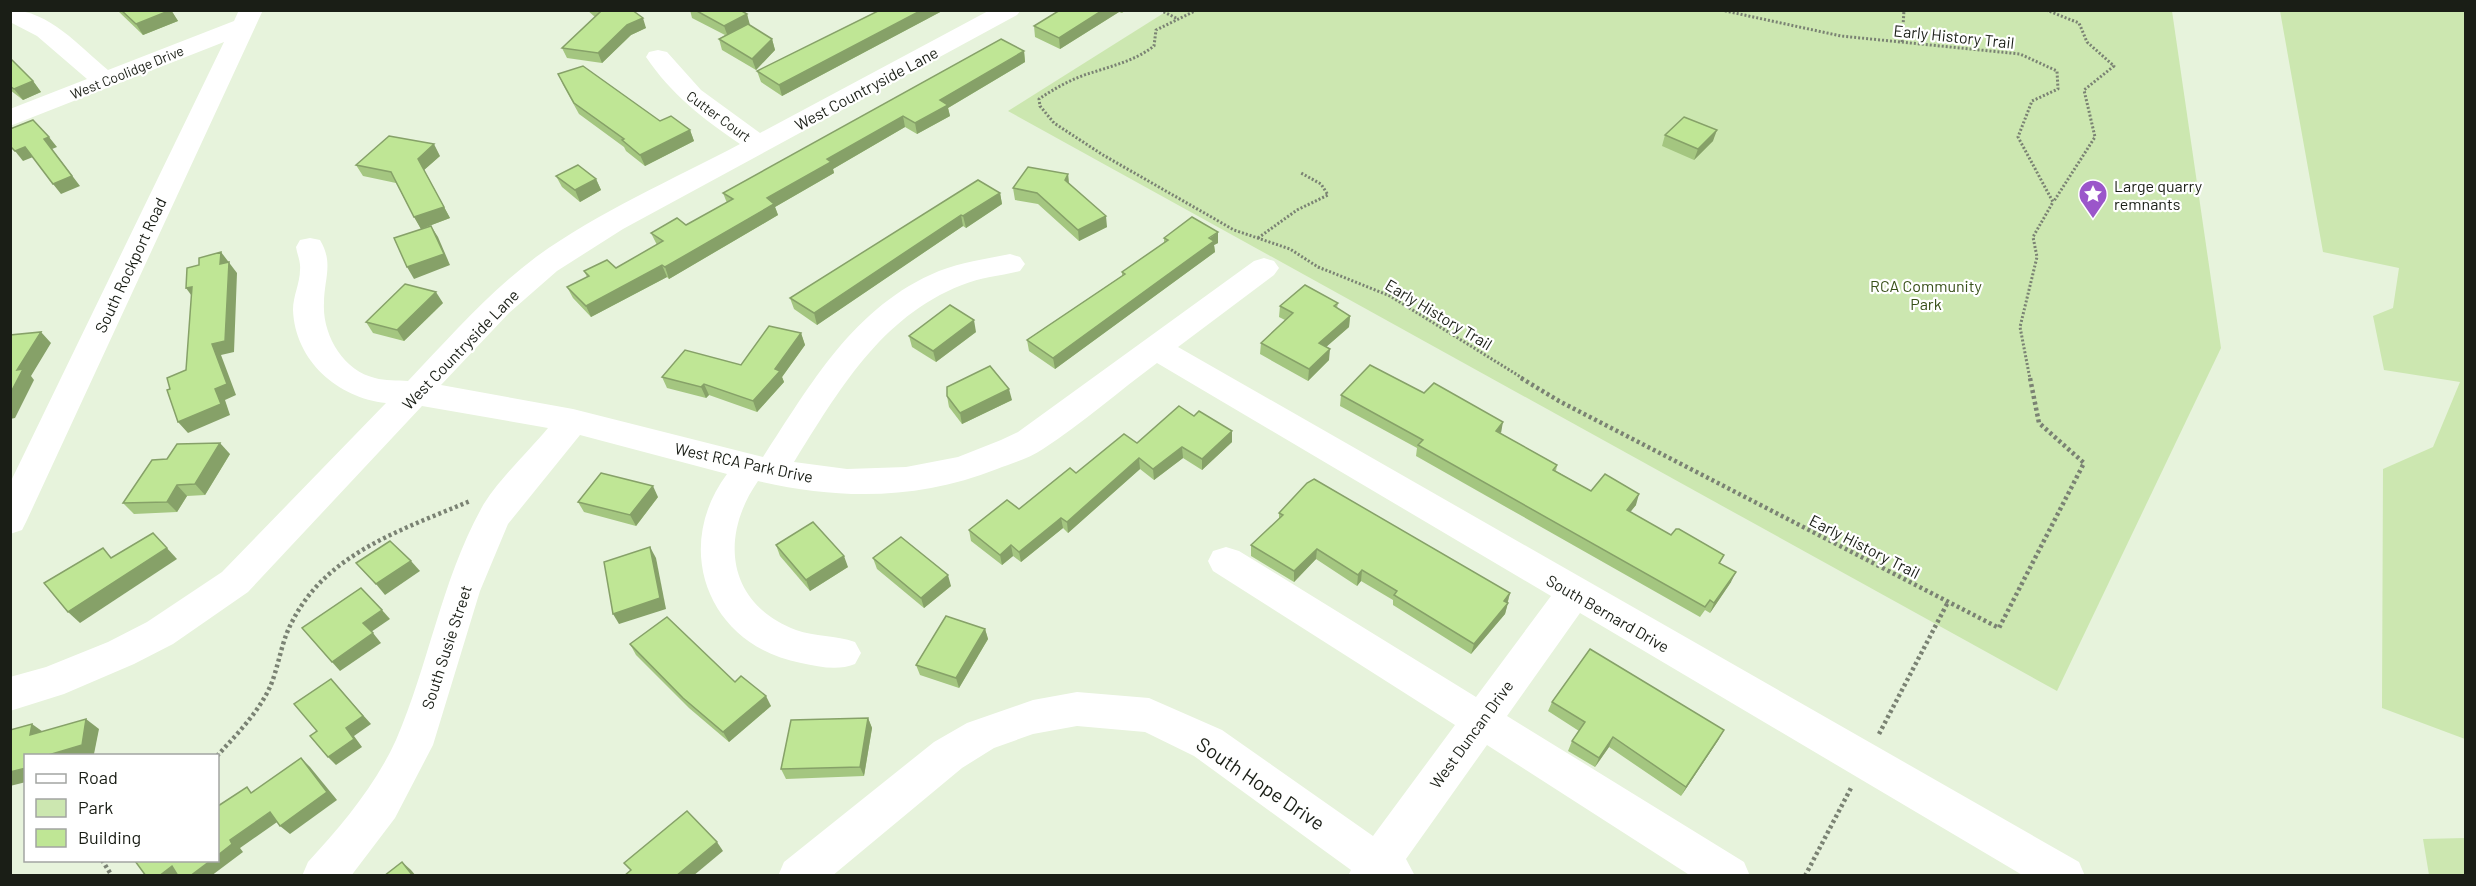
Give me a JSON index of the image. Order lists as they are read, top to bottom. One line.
{"streets":{"street":["West Coolidge Drive","West Countryside Lane","Cutter Court","South Rockport Road","West RCA Park Drive","South Bernard Drive","South Susie Street","West Duncan Drive","South Hope Drive"],"path":["Early History Trail"]},"crossings":[["Early History Trail","West RCA Park Drive"],["West Coolidge Drive","South Rockport Road"],["West Countryside Lane","Cutter Court"],["West Countryside Lane","West RCA Park Drive"],["West RCA Park Drive","South Bernard Drive"],["West RCA Park Drive","South Susie Street"],["South Bernard Drive","West Duncan Drive"],["West Duncan Drive","South Hope Drive"]],"parks":["RCA Community Park"],"places":{"place":["Large quarry remnants"]},"legend":["Road","Park","Building"]}
